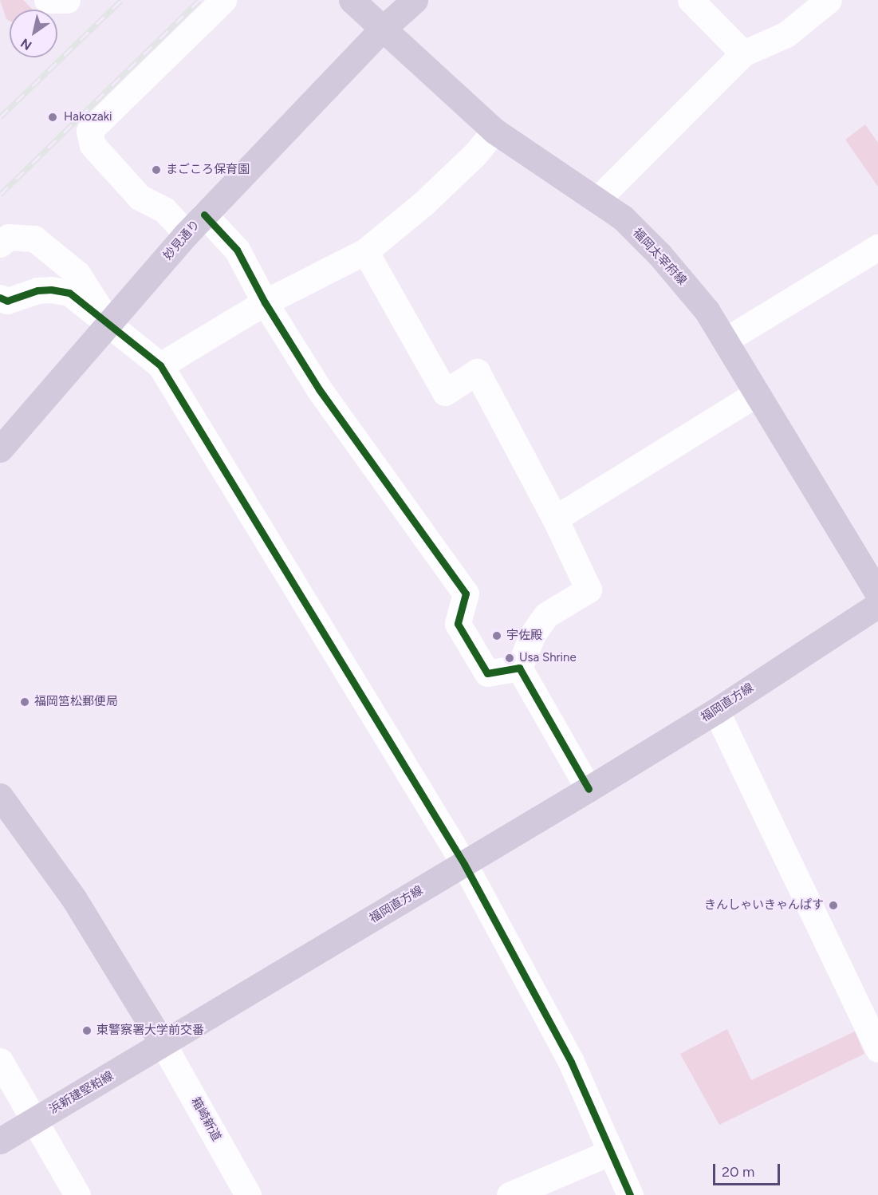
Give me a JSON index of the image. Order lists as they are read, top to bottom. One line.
{"streets":{"main road":["妙見通り","福岡太宰府線","福岡直方線","浜新建堅粕線"],"street":["箱崎新道"]},"crossings":[["妙見通り","福岡太宰府線"],["福岡直方線","浜新建堅粕線"],["福岡直方線","箱崎新道"],["浜新建堅粕線","箱崎新道"]],"places":["Hakozaki","まごころ保育園","宇佐殿","Usa Shrine","福岡筥松郵便局","きんしゃいきゃんぱす","東警察署大学前交番"],"scale_bar":"20 m","north":"bottom left"}
